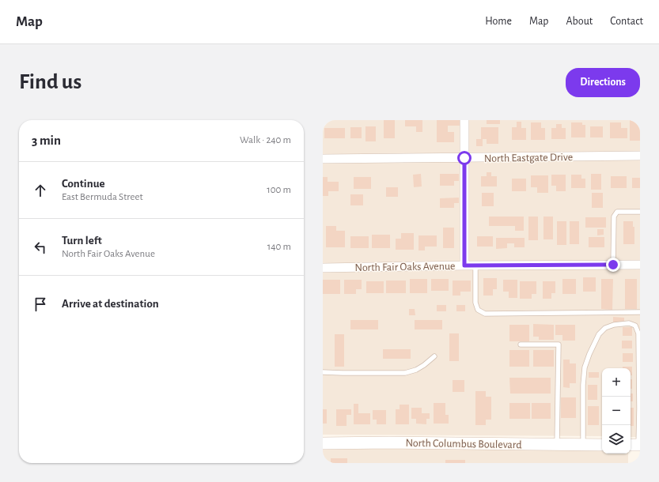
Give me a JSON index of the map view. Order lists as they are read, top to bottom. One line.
{"streets":{"street":["North Eastgate Drive","North Fair Oaks Avenue","North Columbus Boulevard"]},"page":{"header":"Map","nav":["Home","Map","About","Contact"],"buttons":"Directions","title":"Find us","heading":["3 min","Walk · 240 m"],"list":[["Continue","East Bermuda Street","100 m"],["Turn left","North Fair Oaks Avenue","140 m"],"Arrive at destination"],"map_buttons":["+","−"]}}
